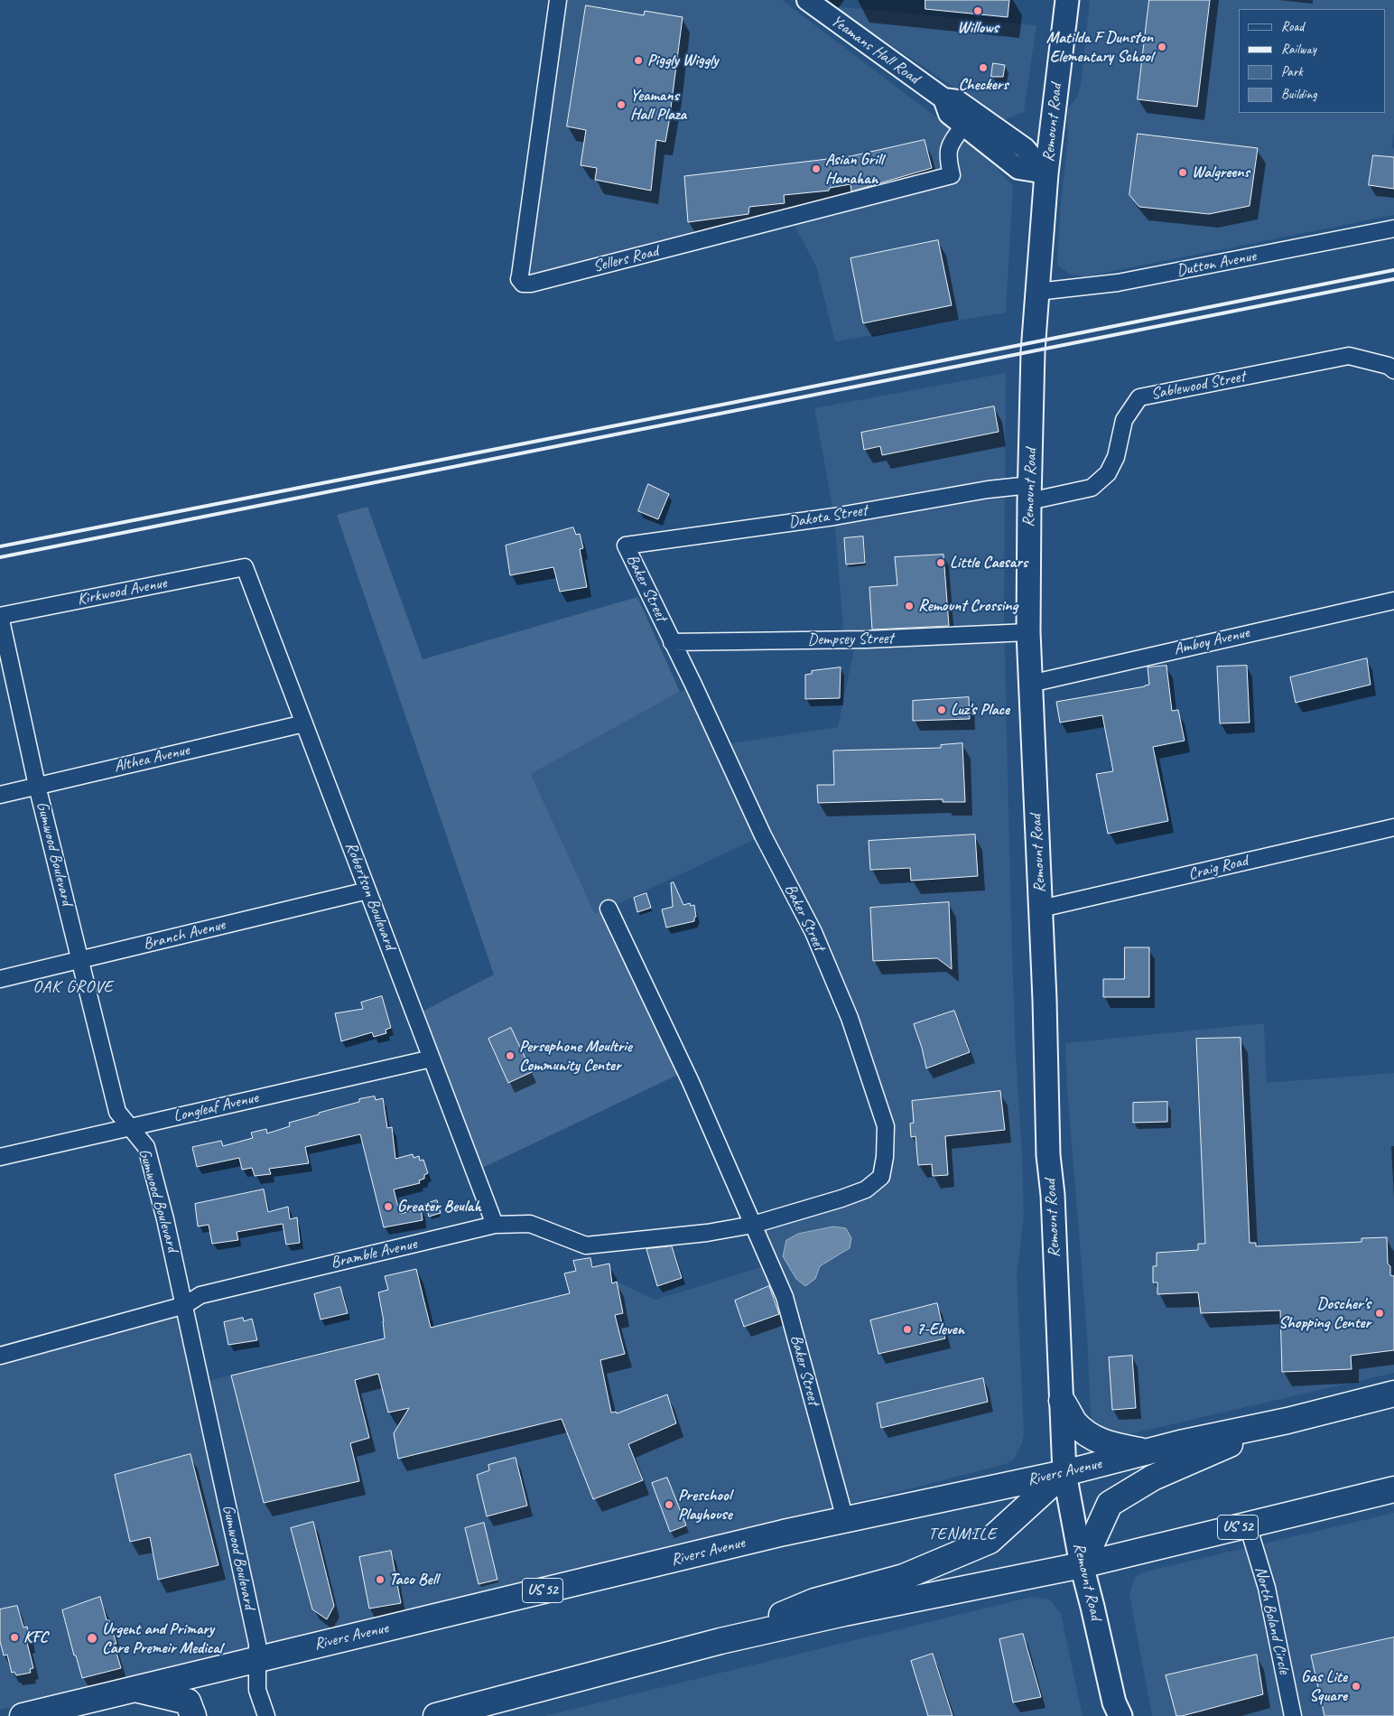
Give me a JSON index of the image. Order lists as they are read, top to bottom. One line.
{"streets":{"main road":["Remount Road","Rivers Avenue","US 52"],"street":["Yeamans Hall Road","Sellers Road","Dutton Avenue","Sablewood Street","Dakota Street","Baker Street","Kirkwood Avenue","Dempsey Street","Amboy Avenue","Althea Avenue","Gumwood Boulevard","Craig Road","Robertson Boulevard","Branch Avenue","Longleaf Avenue","Bramble Avenue","North Boland Circle"]},"crossings":[["Yeamans Hall Road","Remount Road"],["Yeamans Hall Road","Sellers Road"],["Remount Road","Dutton Avenue"],["Remount Road","Sablewood Street"],["Remount Road","Dakota Street"],["Remount Road","Dempsey Street"],["Remount Road","Amboy Avenue"],["Remount Road","Craig Road"],["Remount Road","Rivers Avenue"],["Remount Road","US 52"],["Sablewood Street","Dakota Street"],["Dakota Street","Baker Street"],["Baker Street","Dempsey Street"],["Baker Street","Bramble Avenue"],["Baker Street","Rivers Avenue"],["Kirkwood Avenue","Gumwood Boulevard"],["Kirkwood Avenue","Robertson Boulevard"],["Althea Avenue","Gumwood Boulevard"],["Althea Avenue","Robertson Boulevard"],["Gumwood Boulevard","Branch Avenue"],["Gumwood Boulevard","Longleaf Avenue"],["Gumwood Boulevard","Bramble Avenue"],["Gumwood Boulevard","Rivers Avenue"],["Robertson Boulevard","Branch Avenue"],["Robertson Boulevard","Longleaf Avenue"],["Robertson Boulevard","Bramble Avenue"],["US 52","North Boland Circle"]],"districts":["OAK GROVE","TENMILE"],"places":["Willows","Matilda F Dunston Elementary School","Piggly Wiggly","Checkers","Yeamans Hall Plaza","Asian Grill Hanahan","Walgreens","Little Caesars","Remount Crossing","Luz's Place","Persephone Moultrie Community Center","Greater Beulah","Doscher's Shopping Center","7-Eleven","Preschool Playhouse","Taco Bell","KFC","Urgent and Primary Care Premeir Medical","Gas Lite Square"],"legend":["Road","Railway","Park","Building"]}
